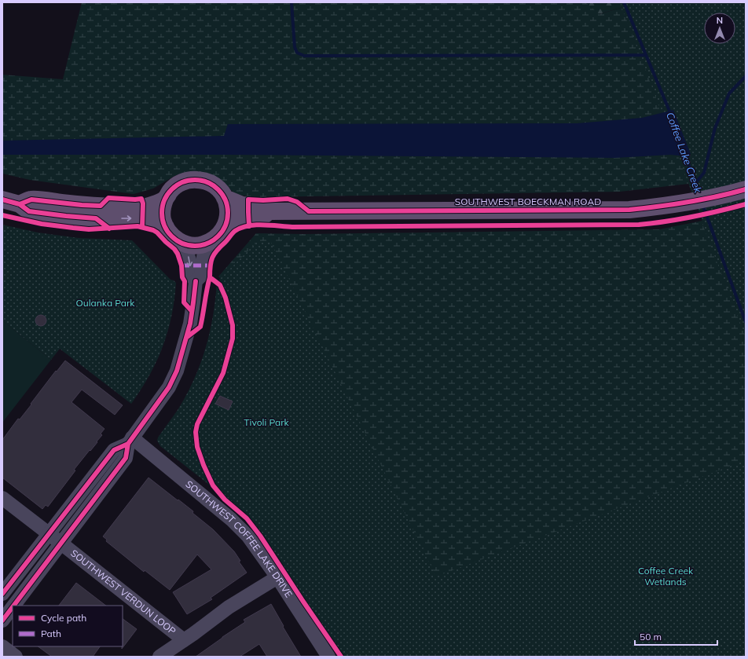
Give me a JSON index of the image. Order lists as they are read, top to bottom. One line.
{"streets":{"main road":["SOUTHWEST BOECKMAN ROAD"],"street":["SOUTHWEST COFFEE LAKE DRIVE","SOUTHWEST VERDUN LOOP"]},"water":["Coffee Lake Creek"],"parks":["Oulanka Park","Tivoli Park","Coffee Creek Wetlands"],"legend":["Cycle path","Path"],"scale_bar":"50 m","north":"top"}
